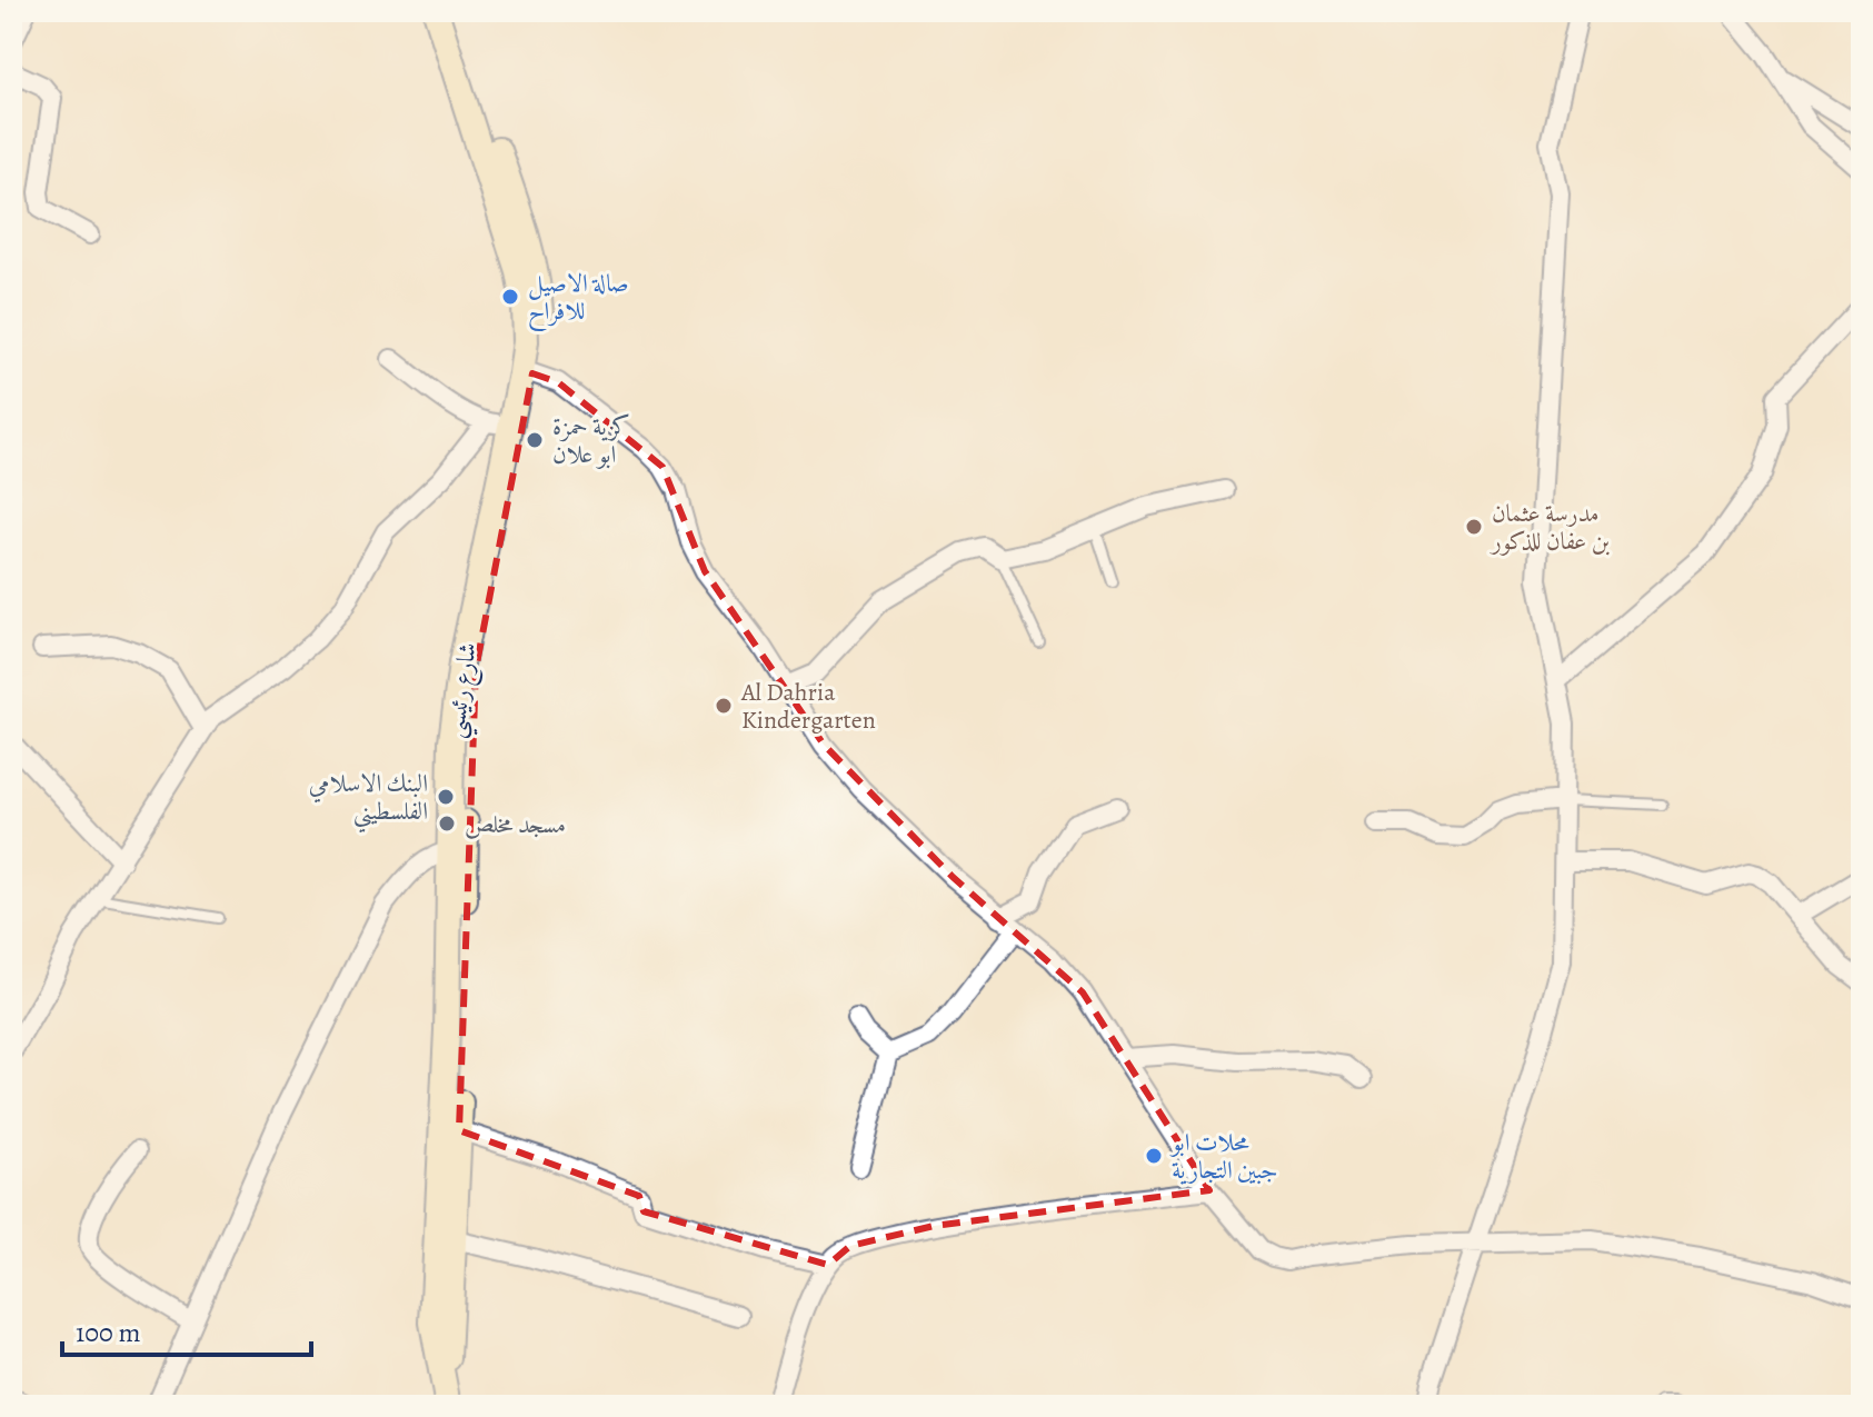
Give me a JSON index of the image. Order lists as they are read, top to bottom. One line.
{"streets":{"main road":["شارع رئيسي"]},"places":["صالة الاصيل للافراح","كزية حمزة ابو علان","مدرسة عثمان بن عفان للذكور","Al Dahria Kindergarten","البنك الاسلامي الفلسطيني","مسجد مخلص","محلات ابو جبين التجارية"],"scale_bar":"100 m"}
